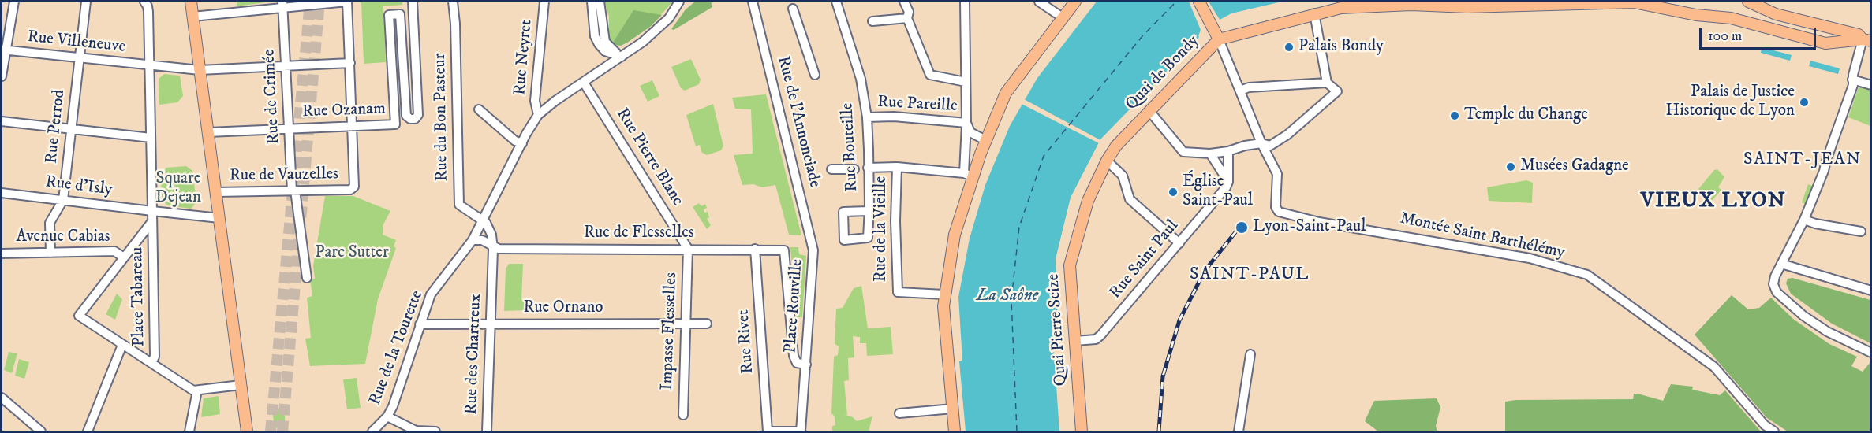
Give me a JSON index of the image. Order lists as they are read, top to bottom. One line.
{"streets":{"main road":["Quai de Bondy","Quai Pierre Scize"],"street":["Rue Villeneuve","Rue Neyret","Rue de Crimée","Rue Pareille","Rue Ozanam","Rue du Bon Pasteur","Rue de l'Annonciade","Rue Perrod","Rue Bouteille","Rue Pierre Blanc","Rue de Vauzelles","Rue d'Isly","Rue de la Vieille","Rue de Flesselles","Montée Saint Barthélémy","Avenue Cabias","Rue Saint Paul","Place Tabareau","Place Rouville","Rue Ornano","Impasse Flesselles","Rue Rivet","Rue de la Tourette","Rue des Chartreux"]},"crossings":[["Rue Villeneuve","Rue de Crimée"],["Rue Villeneuve","Rue Perrod"],["Rue Villeneuve","Place Tabareau"],["Rue Neyret","Rue de la Tourette"],["Quai de Bondy","Quai Pierre Scize"],["Rue de Crimée","Rue Ozanam"],["Rue de Crimée","Rue de Vauzelles"],["Rue Pareille","Rue Bouteille"],["Rue Ozanam","Rue de Vauzelles"],["Rue du Bon Pasteur","Rue de la Tourette"],["Rue du Bon Pasteur","Rue des Chartreux"],["Rue de l'Annonciade","Place Rouville"],["Rue Perrod","Rue d'Isly"],["Rue Perrod","Avenue Cabias"],["Rue Bouteille","Rue de la Vieille"],["Rue Pierre Blanc","Rue de Flesselles"],["Rue Pierre Blanc","Impasse Flesselles"],["Rue d'Isly","Place Tabareau"],["Rue de Flesselles","Place Rouville"],["Rue de Flesselles","Impasse Flesselles"],["Rue de Flesselles","Rue Rivet"],["Rue de Flesselles","Rue de la Tourette"],["Rue de Flesselles","Rue des Chartreux"],["Avenue Cabias","Place Tabareau"],["Rue Saint Paul","Quai Pierre Scize"],["Place Rouville","Rue Rivet"],["Rue Ornano","Impasse Flesselles"],["Rue Ornano","Rue de la Tourette"],["Rue Ornano","Rue des Chartreux"],["Rue de la Tourette","Rue des Chartreux"]],"districts":["SAINT-JEAN","VIEUX LYON","SAINT-PAUL"],"water":["La Saône"],"parks":["Square Dejean","Parc Sutter"],"places":["Palais Bondy","Palais de Justice Historique de Lyon","Temple du Change","Musées Gadagne","Église Saint-Paul","Lyon-Saint-Paul"],"scale_bar":"100 m"}
